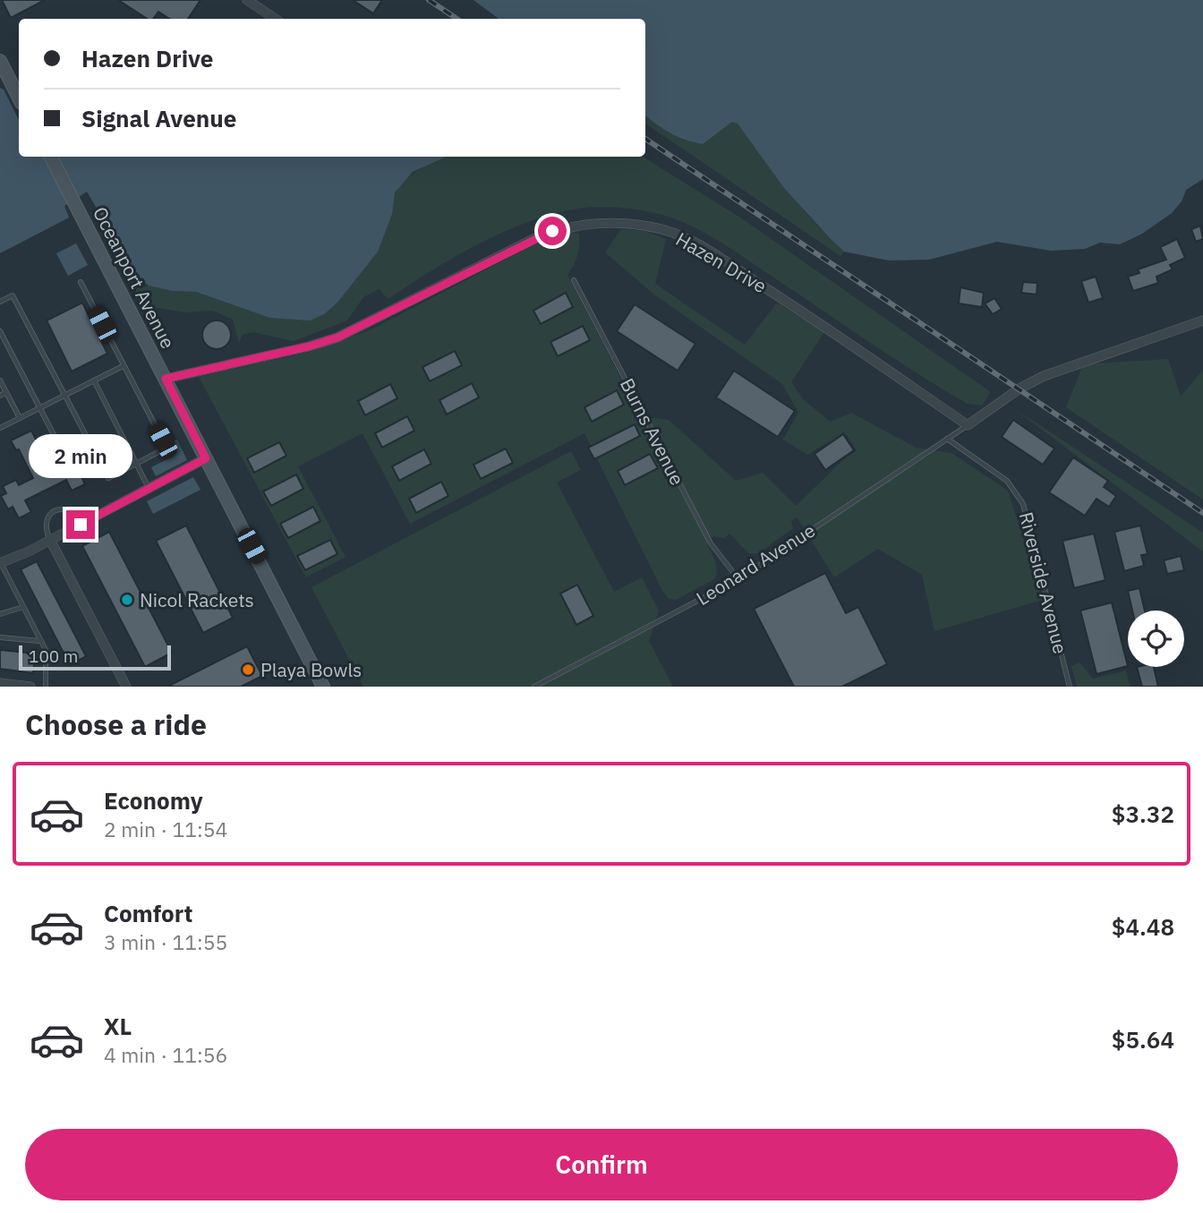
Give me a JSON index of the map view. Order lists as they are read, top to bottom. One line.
{"streets":{"main road":["Oceanport Avenue"],"street":["Hazen Drive"],"lane":["Burns Avenue","Leonard Avenue","Riverside Avenue"]},"crossings":[["Hazen Drive","Oceanport Avenue"],["Hazen Drive","Leonard Avenue"],["Burns Avenue","Leonard Avenue"],["Leonard Avenue","Riverside Avenue"]],"places":["Nicol Rackets","Playa Bowls"],"scale_bar":"100 m","page":{"banner":["Hazen Drive","Signal Avenue"],"bubble":"2 min","scale":"100 m","heading":"Choose a ride","list":[{"name":"Economy","note":"2 min · 11:54","value":"$3.32"},{"name":"Comfort","note":"3 min · 11:55","value":"$4.48"},{"name":"XL","note":"4 min · 11:56","value":"$5.64"}],"buttons":"Confirm"}}
